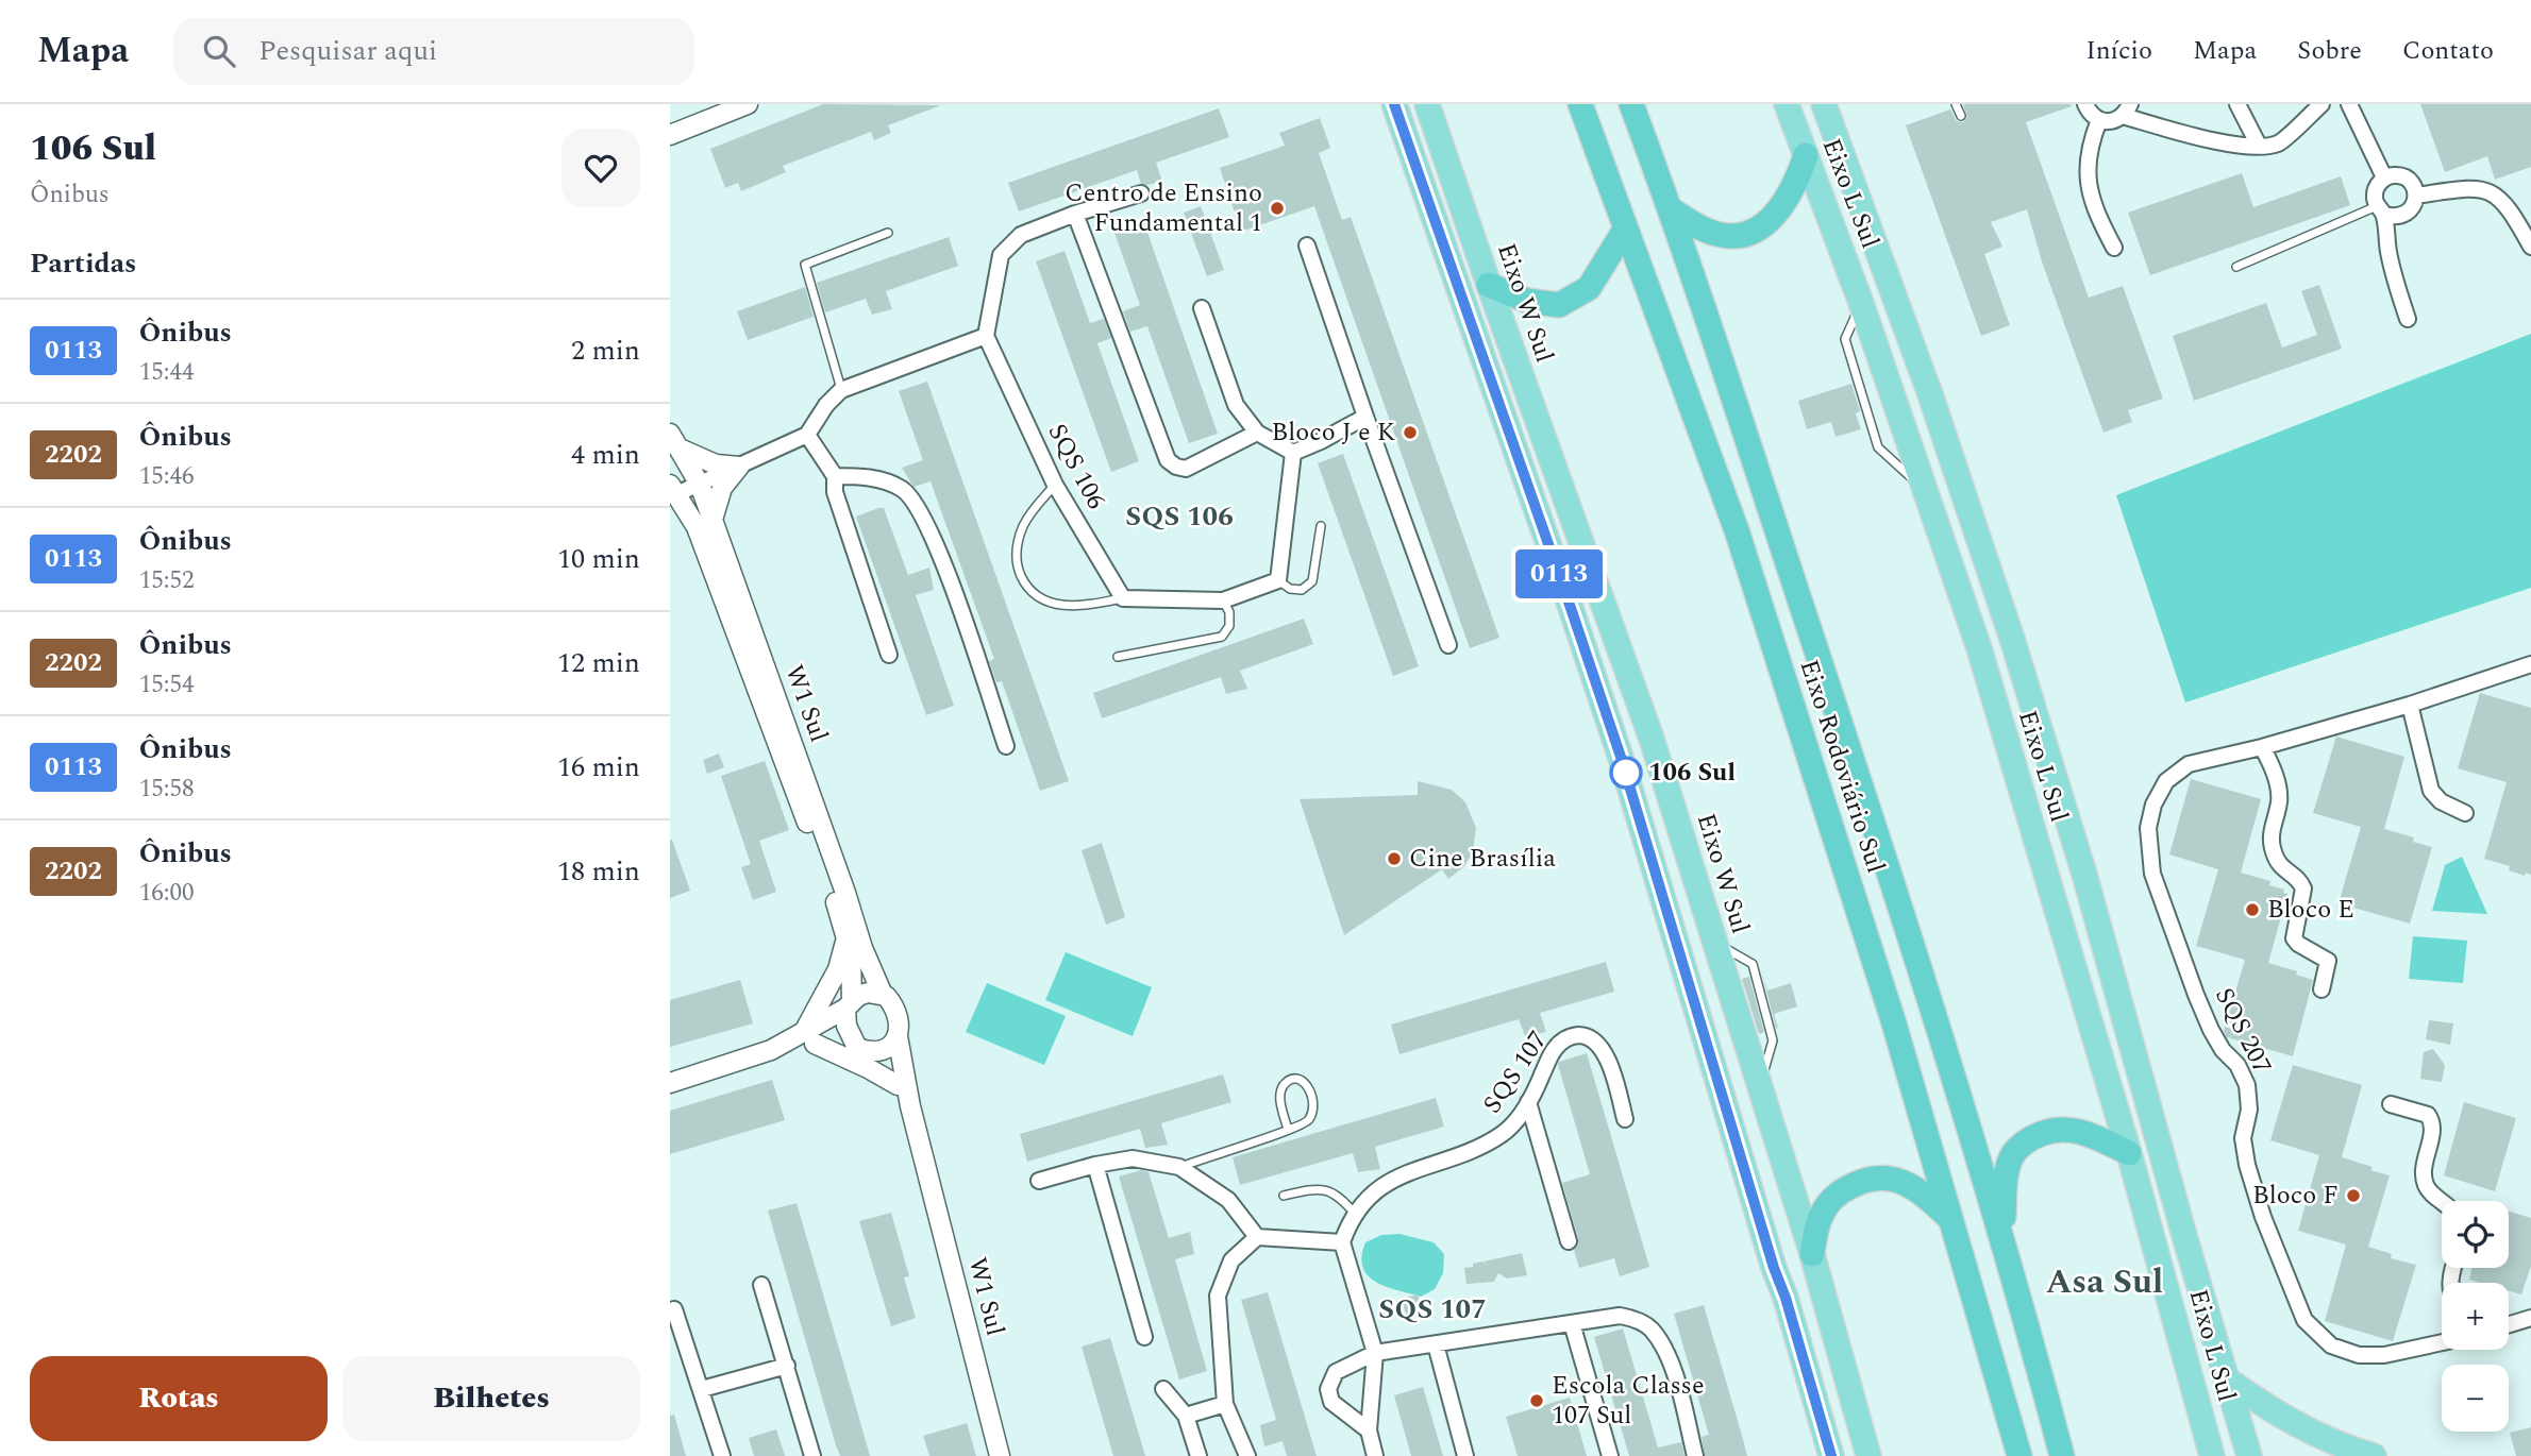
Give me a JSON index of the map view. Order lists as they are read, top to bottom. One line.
{"streets":{"highway":["Eixo Rodoviário Sul"],"main road":["Eixo L Sul","Eixo W Sul"],"street":["SQS 106","W1 Sul","SQS 207","SQS 107"]},"districts":["SQS 106","Asa Sul","SQS 107"],"places":["Centro de Ensino Fundamental 1","Bloco J e K","106 Sul","Cine Brasília","Bloco E","Bloco F","Escola Classe 107 Sul"],"lines":["bus line 0113"],"page":{"header":"Mapa","search":"Pesquisar aqui","nav":["Início","Mapa","Sobre","Contato"],"heading":[["106 Sul","Ônibus"],"Partidas"],"on_map":"0113","list":[{"mark":"0113","name":"Ônibus","note":"15:44","value":"2 min"},{"mark":"2202","name":"Ônibus","note":"15:46","value":"4 min"},{"mark":"0113","name":"Ônibus","note":"15:52","value":"10 min"},{"mark":"2202","name":"Ônibus","note":"15:54","value":"12 min"},{"mark":"0113","name":"Ônibus","note":"15:58","value":"16 min"},{"mark":"2202","name":"Ônibus","note":"16:00","value":"18 min"}],"map_buttons":["+","−"],"buttons":["Rotas","Bilhetes"]}}
